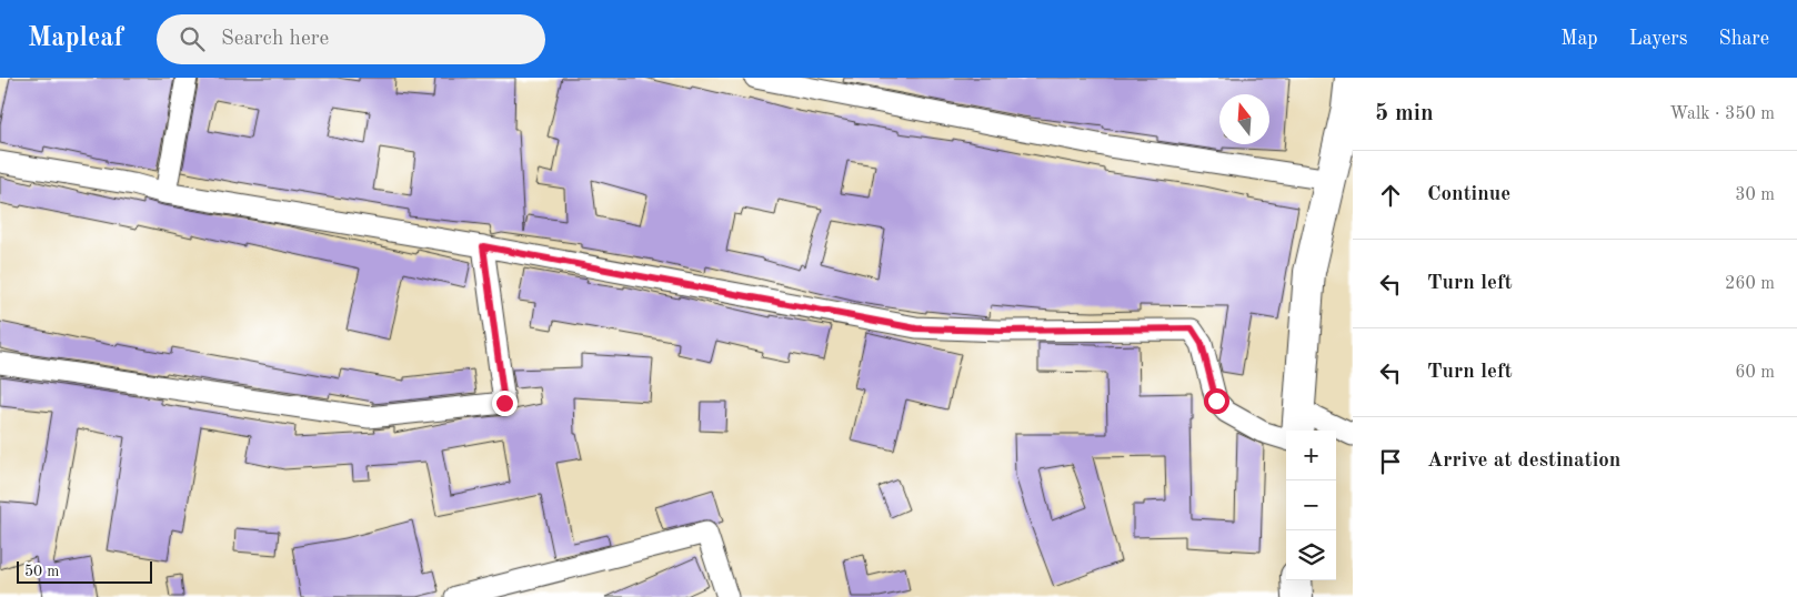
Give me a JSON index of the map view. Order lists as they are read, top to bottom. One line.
{"scale_bar":"50 m","north":"top","page":{"header":"Mapleaf","search":"Search here","nav":["Map","Layers","Share"],"heading":["5 min","Walk · 350 m"],"list":[["Continue","30 m"],["Turn left","260 m"],["Turn left","60 m"],"Arrive at destination"],"map_buttons":["+","−"],"scale":"50 m"}}
